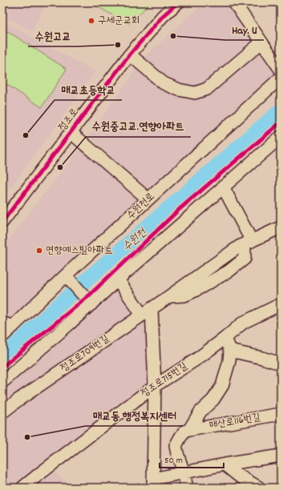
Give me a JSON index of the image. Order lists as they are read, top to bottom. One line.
{"streets":{"street":["정조로","수원천로","정조로709번길","정조로715번길","매산로116번길"]},"crossings":[["정조로","수원천로"]],"water":["수원천"],"places":["구세군교회","Hay. U","수원고교","매교초등학교","수원중고교.연향아파트","연향예스빌아파트","매교동 행정복지센터"],"scale_bar":"50 m"}
